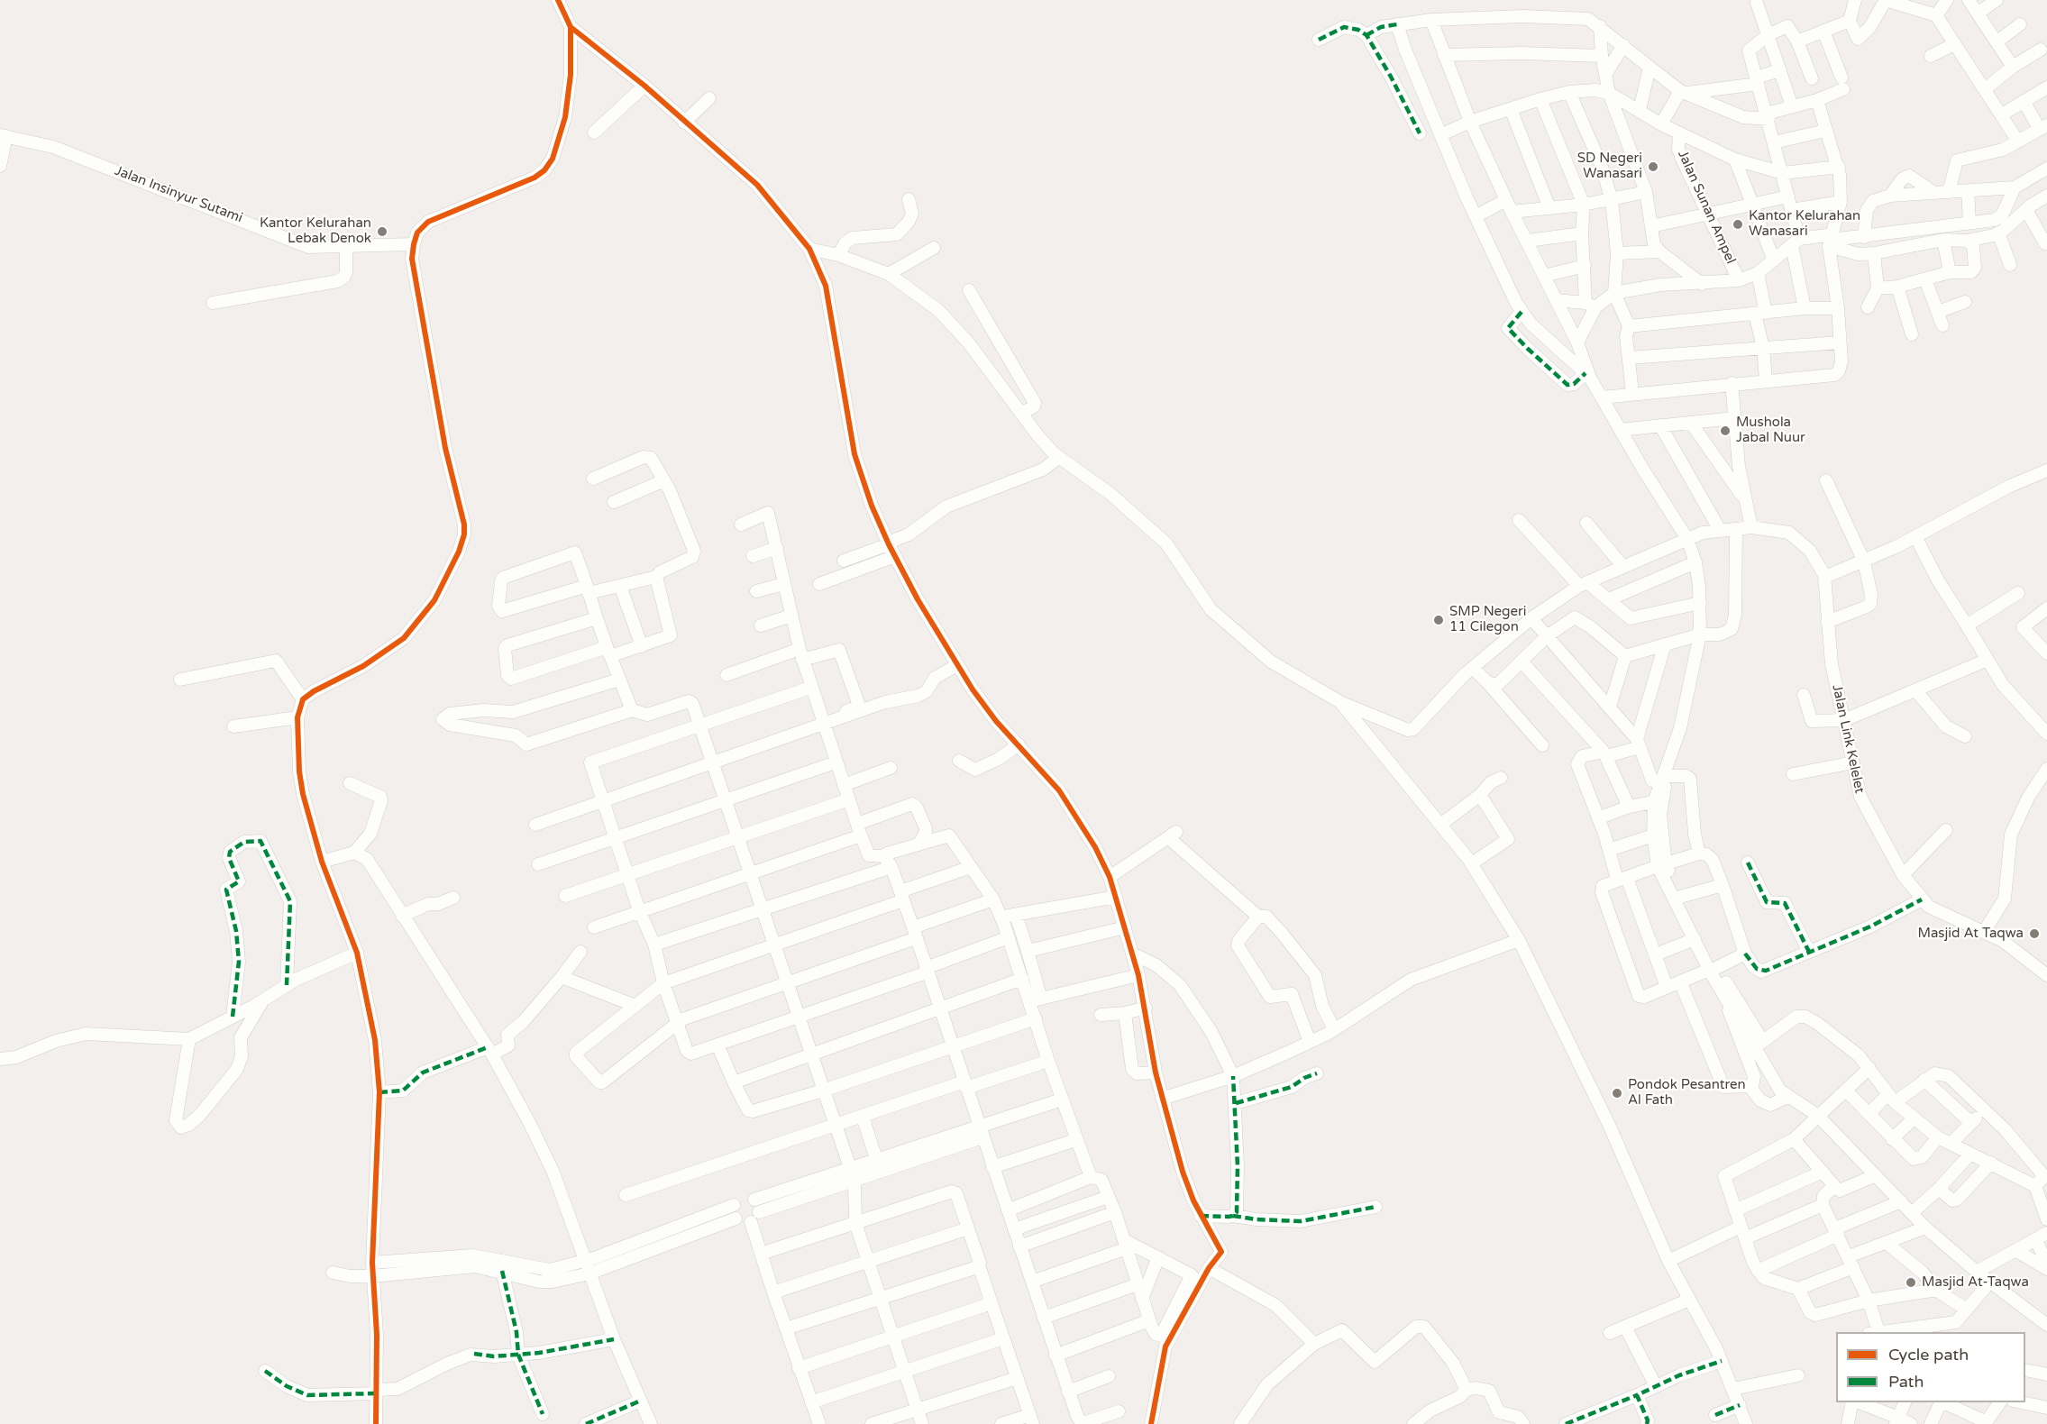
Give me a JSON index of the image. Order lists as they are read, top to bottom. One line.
{"streets":{"street":["Jalan Insinyur Sutami","Jalan Sunan Ampel","Jalan Link Kelelet"]},"places":["SD Negeri Wanasari","Kantor Kelurahan Wanasari","Kantor Kelurahan Lebak Denok","Mushola Jabal Nuur","SMP Negeri 11 Cilegon","Masjid At Taqwa","Pondok Pesantren Al Fath","Masjid At-Taqwa"],"legend":["Cycle path","Path"]}
